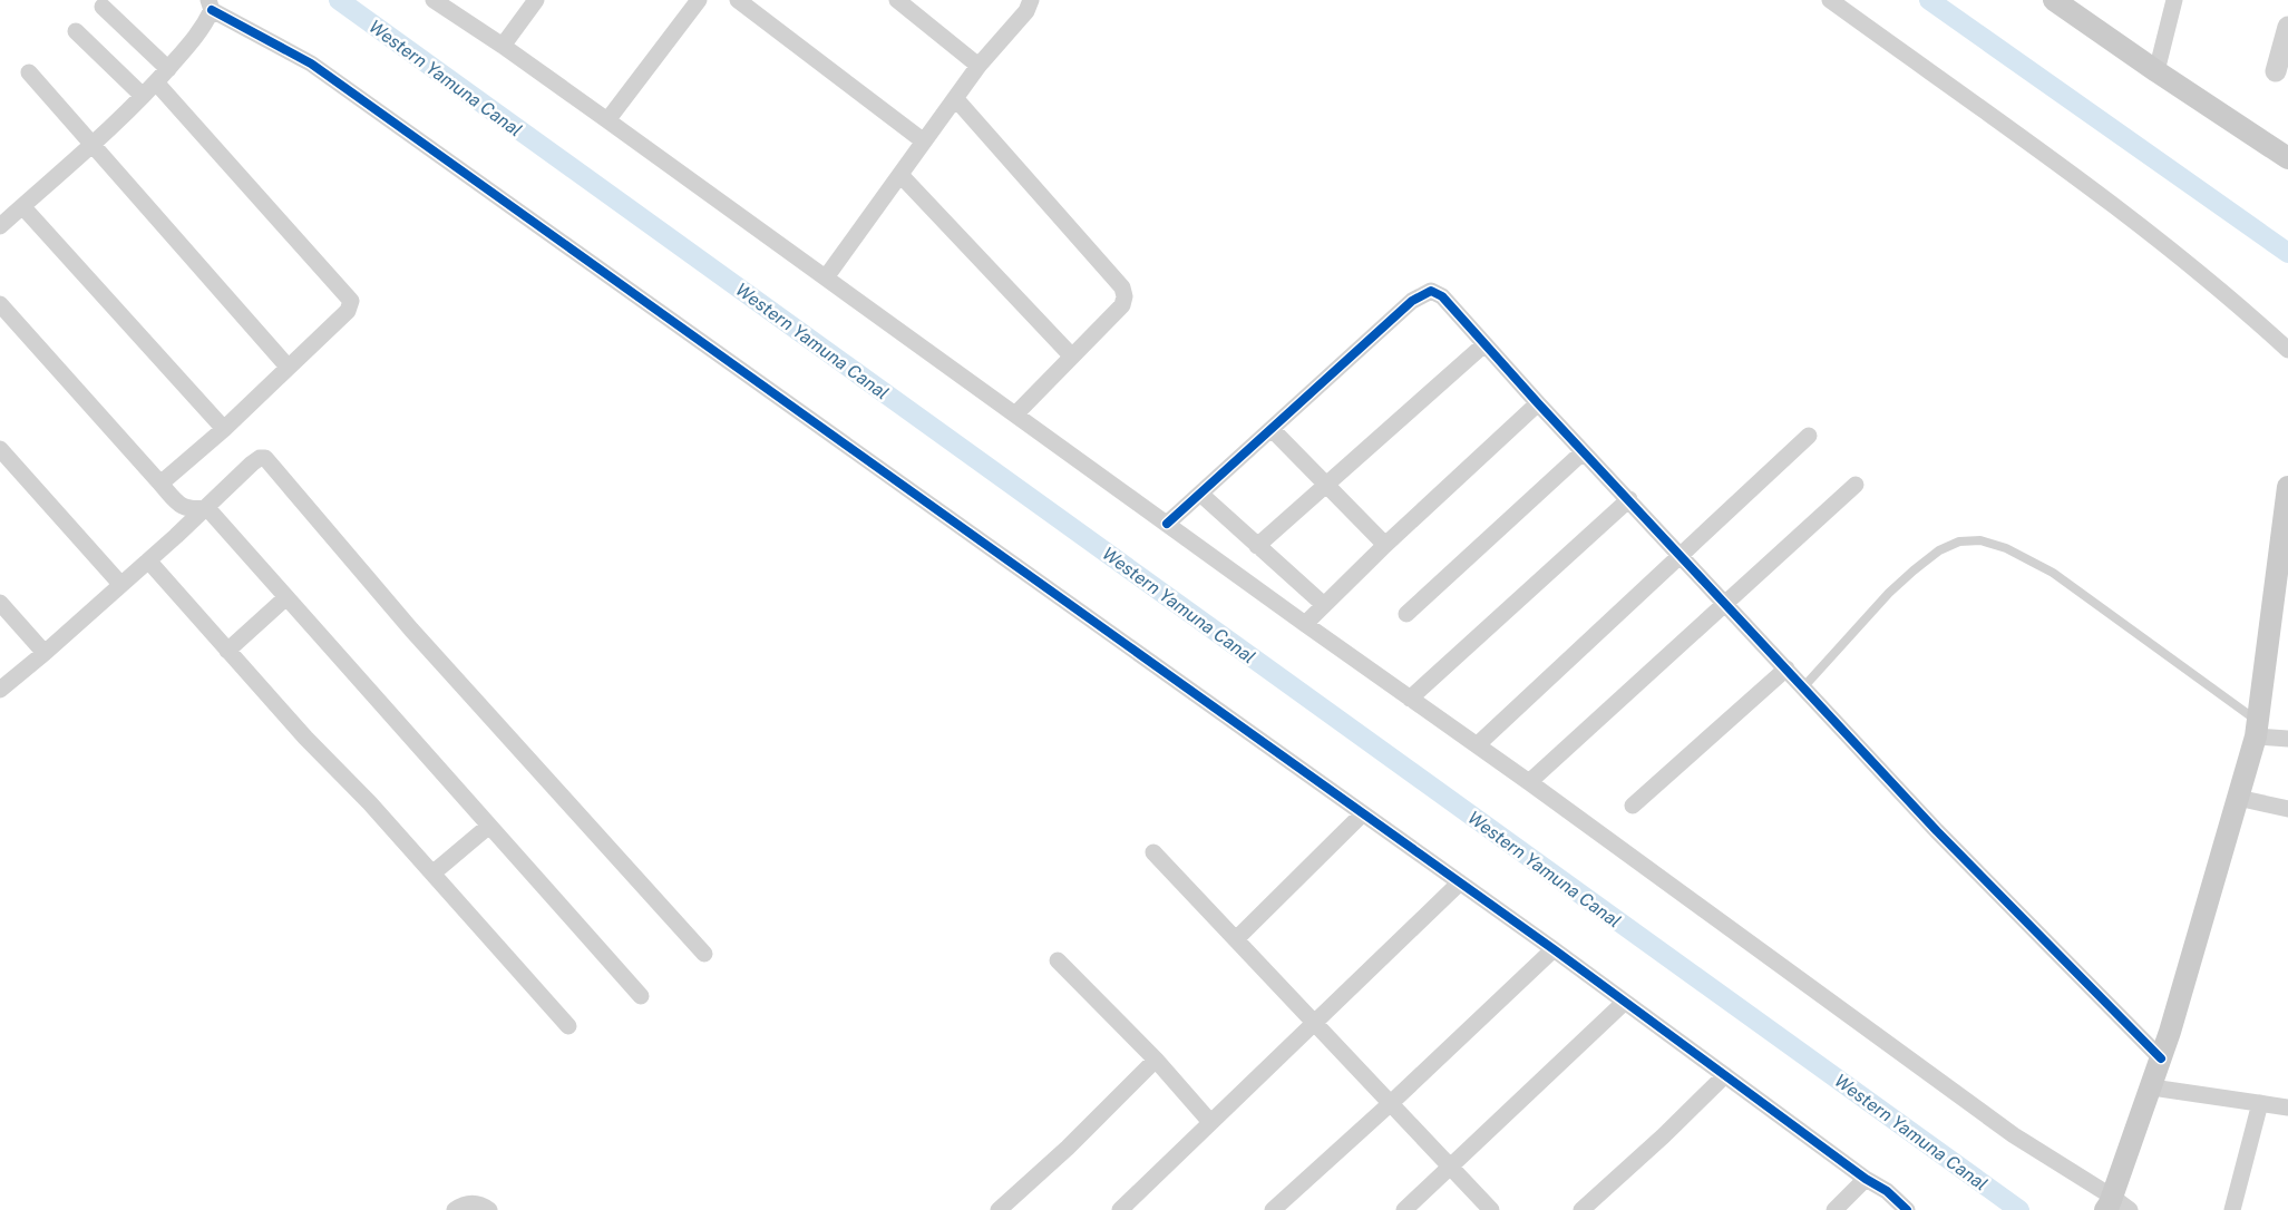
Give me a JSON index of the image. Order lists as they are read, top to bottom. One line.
{"water":["Western Yamuna Canal"]}
